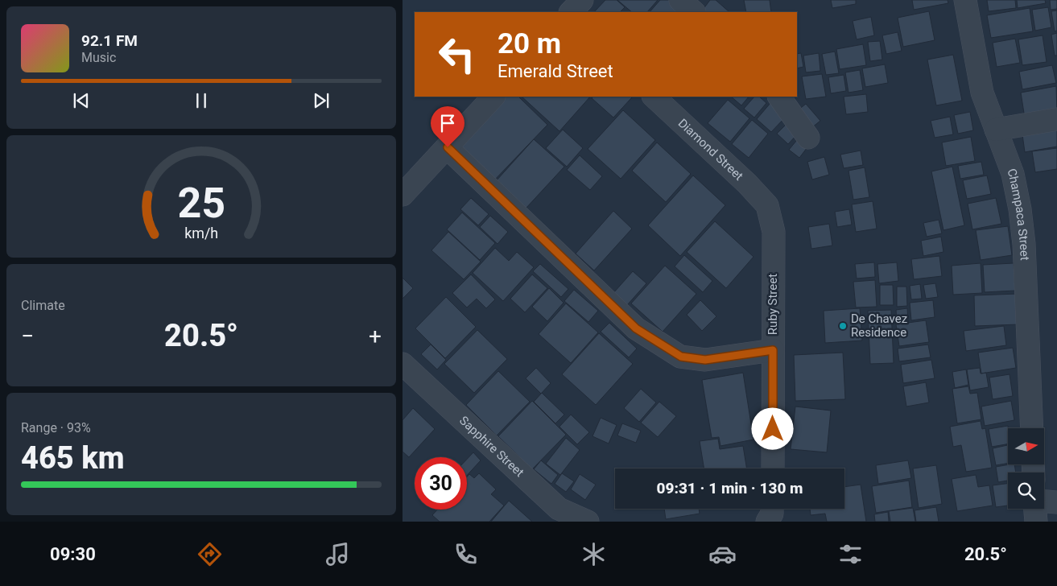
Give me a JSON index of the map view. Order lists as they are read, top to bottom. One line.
{"streets":{"street":["Diamond Street","Champaca Street","Ruby Street","Sapphire Street"]},"crossings":[["Diamond Street","Ruby Street"]],"places":["De Chavez Residence"],"north":"right","page":{"turn":["20 m","Emerald Street"],"song":["92.1 FM","Music"],"tile":["Climate",["Range · 93%","465 km"]],"heat":["−","20.5°","+"],"limit":"30","trip":"09:31 · 1 min · 130 m","tabs":["09:30","20.5°"],"gauge":["25","km/h"]}}
